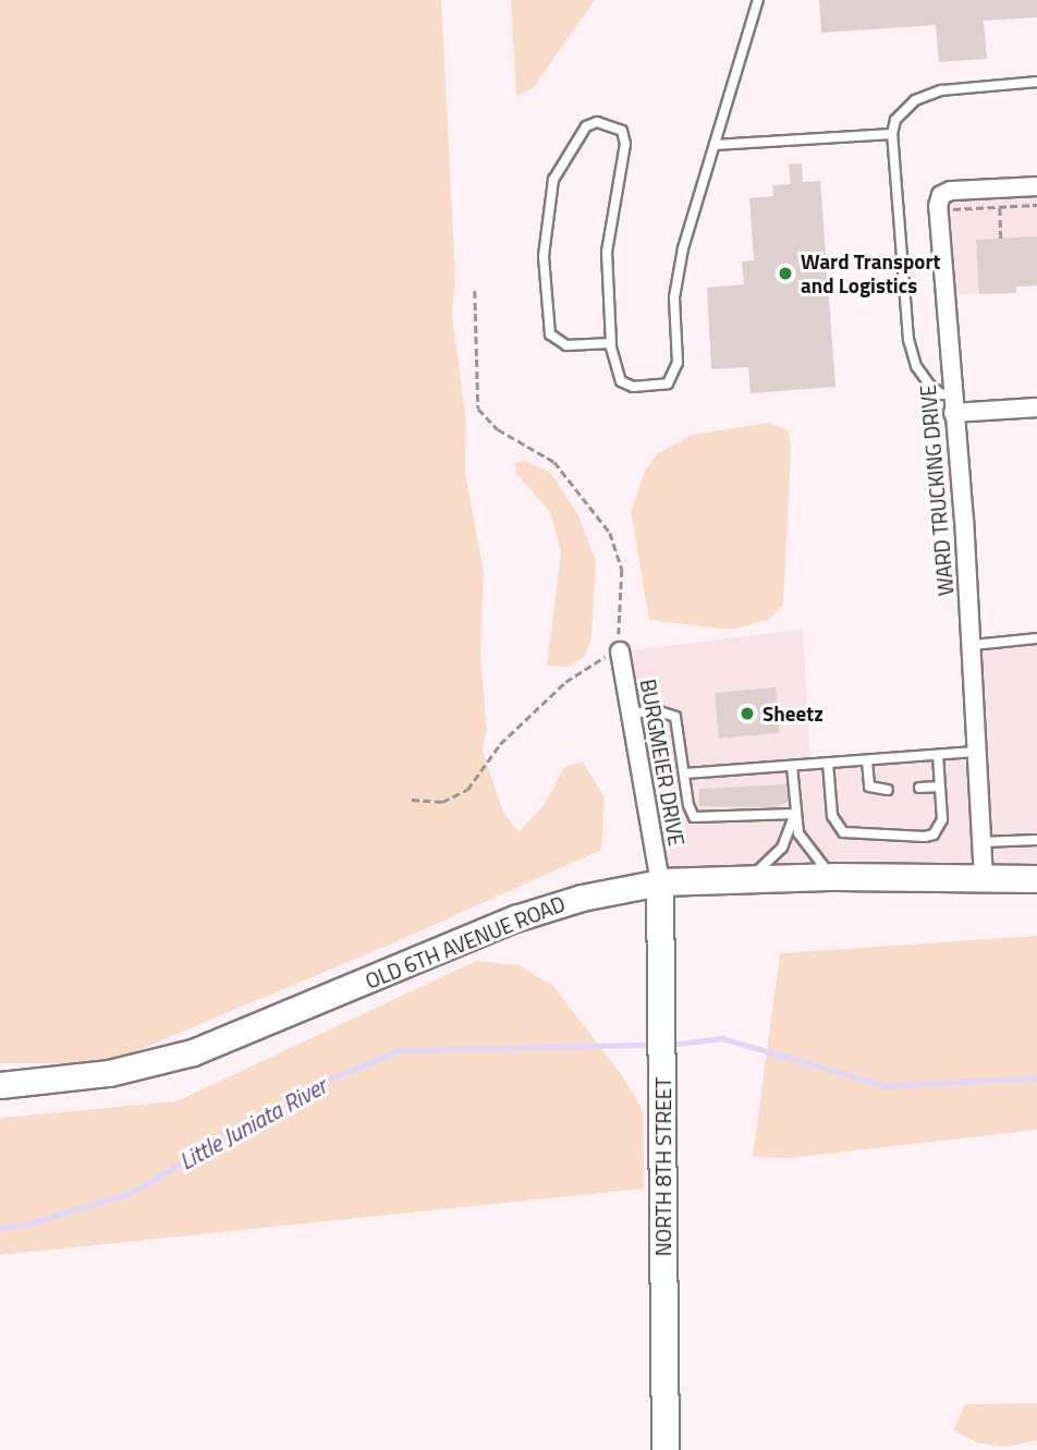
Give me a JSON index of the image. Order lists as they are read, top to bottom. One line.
{"streets":{"main road":["OLD 6TH AVENUE ROAD","NORTH 8TH STREET"],"street":["WARD TRUCKING DRIVE","BURGMEIER DRIVE"]},"crossings":[["WARD TRUCKING DRIVE","OLD 6TH AVENUE ROAD"],["BURGMEIER DRIVE","OLD 6TH AVENUE ROAD"],["BURGMEIER DRIVE","NORTH 8TH STREET"],["OLD 6TH AVENUE ROAD","NORTH 8TH STREET"]],"water":["Little Juniata River"],"places":["Ward Transport and Logistics","Sheetz"]}
